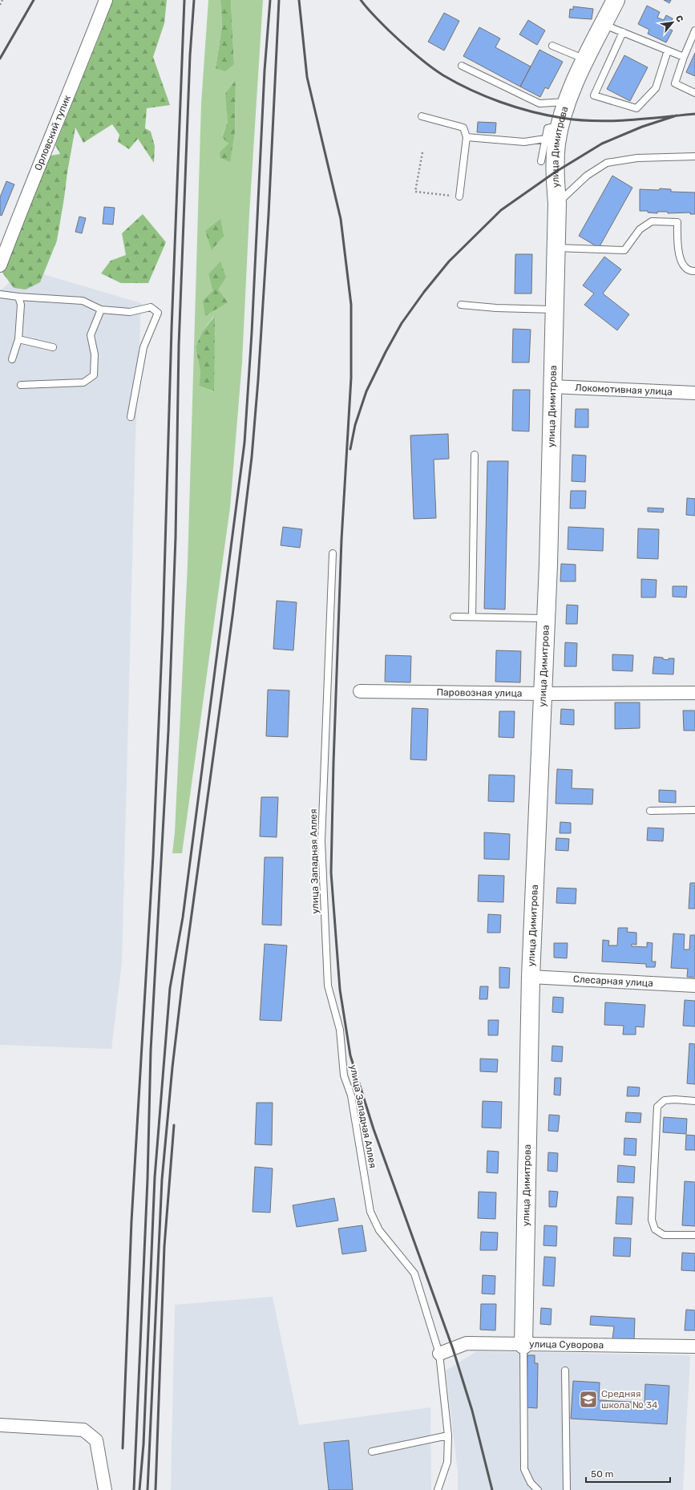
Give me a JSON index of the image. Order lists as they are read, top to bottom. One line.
{"streets":{"street":["Орловский тупик","улица Димитрова","Локомотивная улица","Паровозная улица","Слесарная улица","улица Суворова"],"lane":["улица Западная Аллея"]},"crossings":[["улица Димитрова","Локомотивная улица"],["улица Димитрова","Паровозная улица"],["улица Димитрова","Слесарная улица"],["улица Димитрова","улица Суворова"],["улица Западная Аллея","улица Суворова"]],"places":{"school or university":["Средняя школа № 34"]},"scale_bar":"50 m","north":"top right"}
